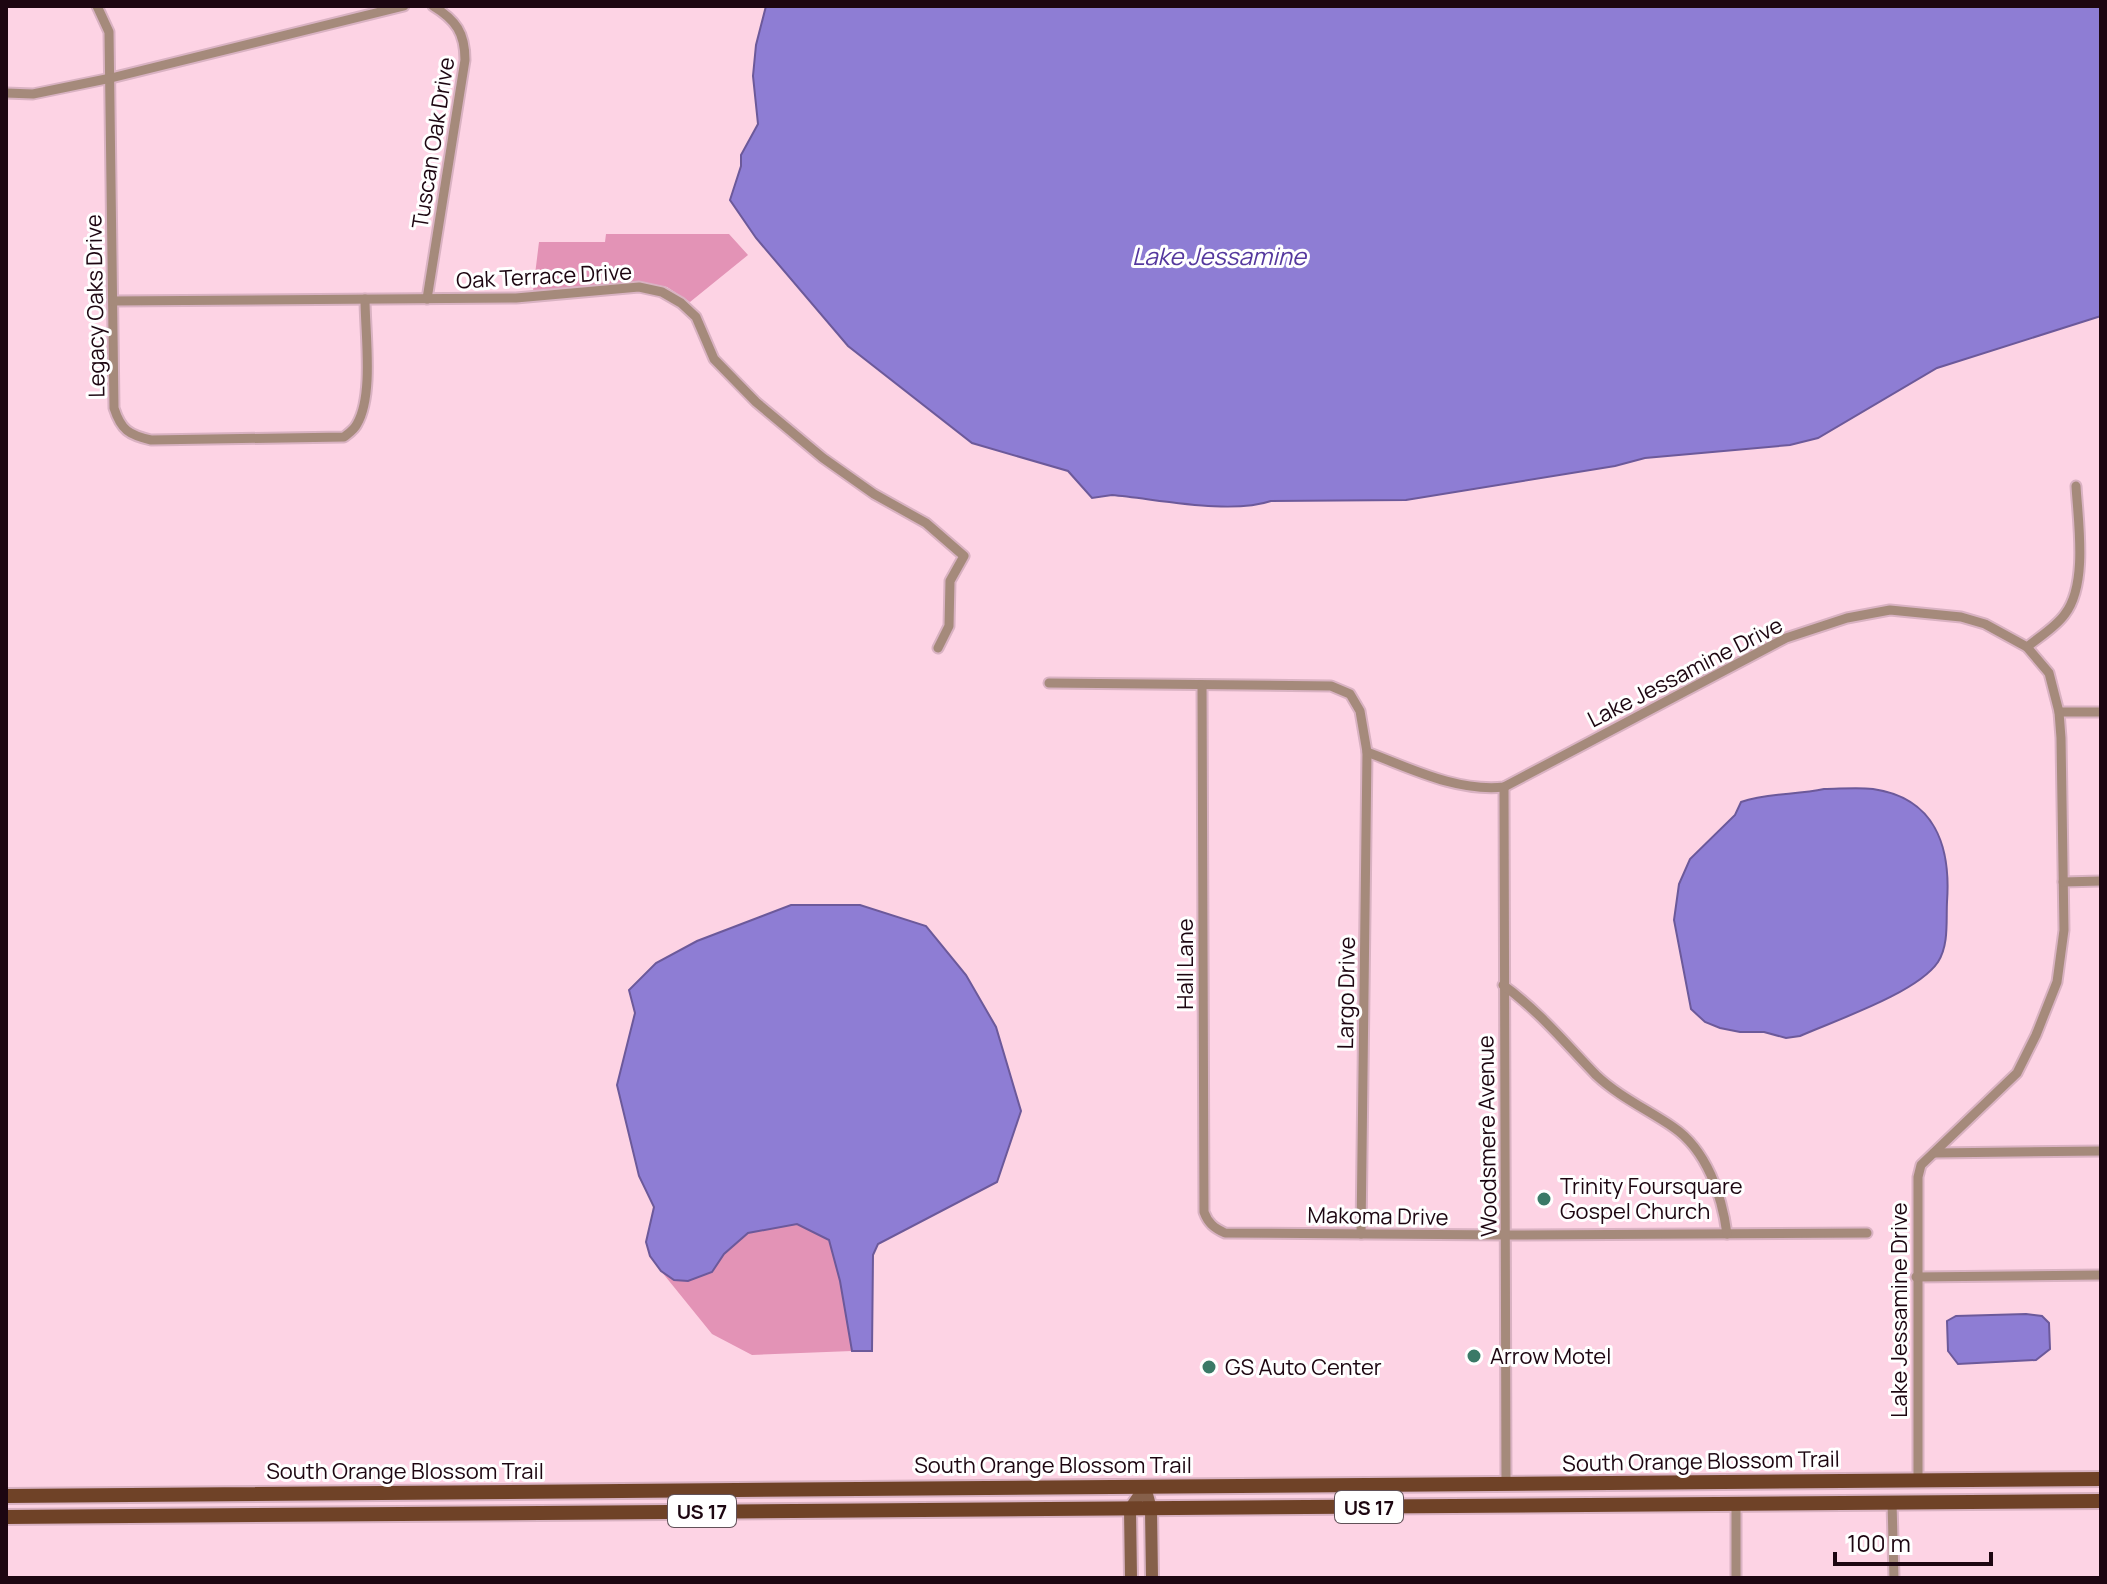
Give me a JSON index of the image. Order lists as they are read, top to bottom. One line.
{"streets":{"main road":["South Orange Blossom Trail","US 17"],"street":["Tuscan Oak Drive","Oak Terrace Drive","Legacy Oaks Drive","Lake Jessamine Drive","Hall Lane","Largo Drive","Woodsmere Avenue","Makoma Drive"]},"crossings":[["Tuscan Oak Drive","Oak Terrace Drive"],["Oak Terrace Drive","Legacy Oaks Drive"],["Lake Jessamine Drive","Largo Drive"],["Lake Jessamine Drive","Woodsmere Avenue"],["Lake Jessamine Drive","South Orange Blossom Trail"],["Hall Lane","Makoma Drive"],["Largo Drive","Makoma Drive"],["Woodsmere Avenue","Makoma Drive"],["Woodsmere Avenue","South Orange Blossom Trail"]],"water":["Lake Jessamine"],"places":["Trinity Foursquare Gospel Church","Arrow Motel","GS Auto Center"],"scale_bar":"100 m"}
